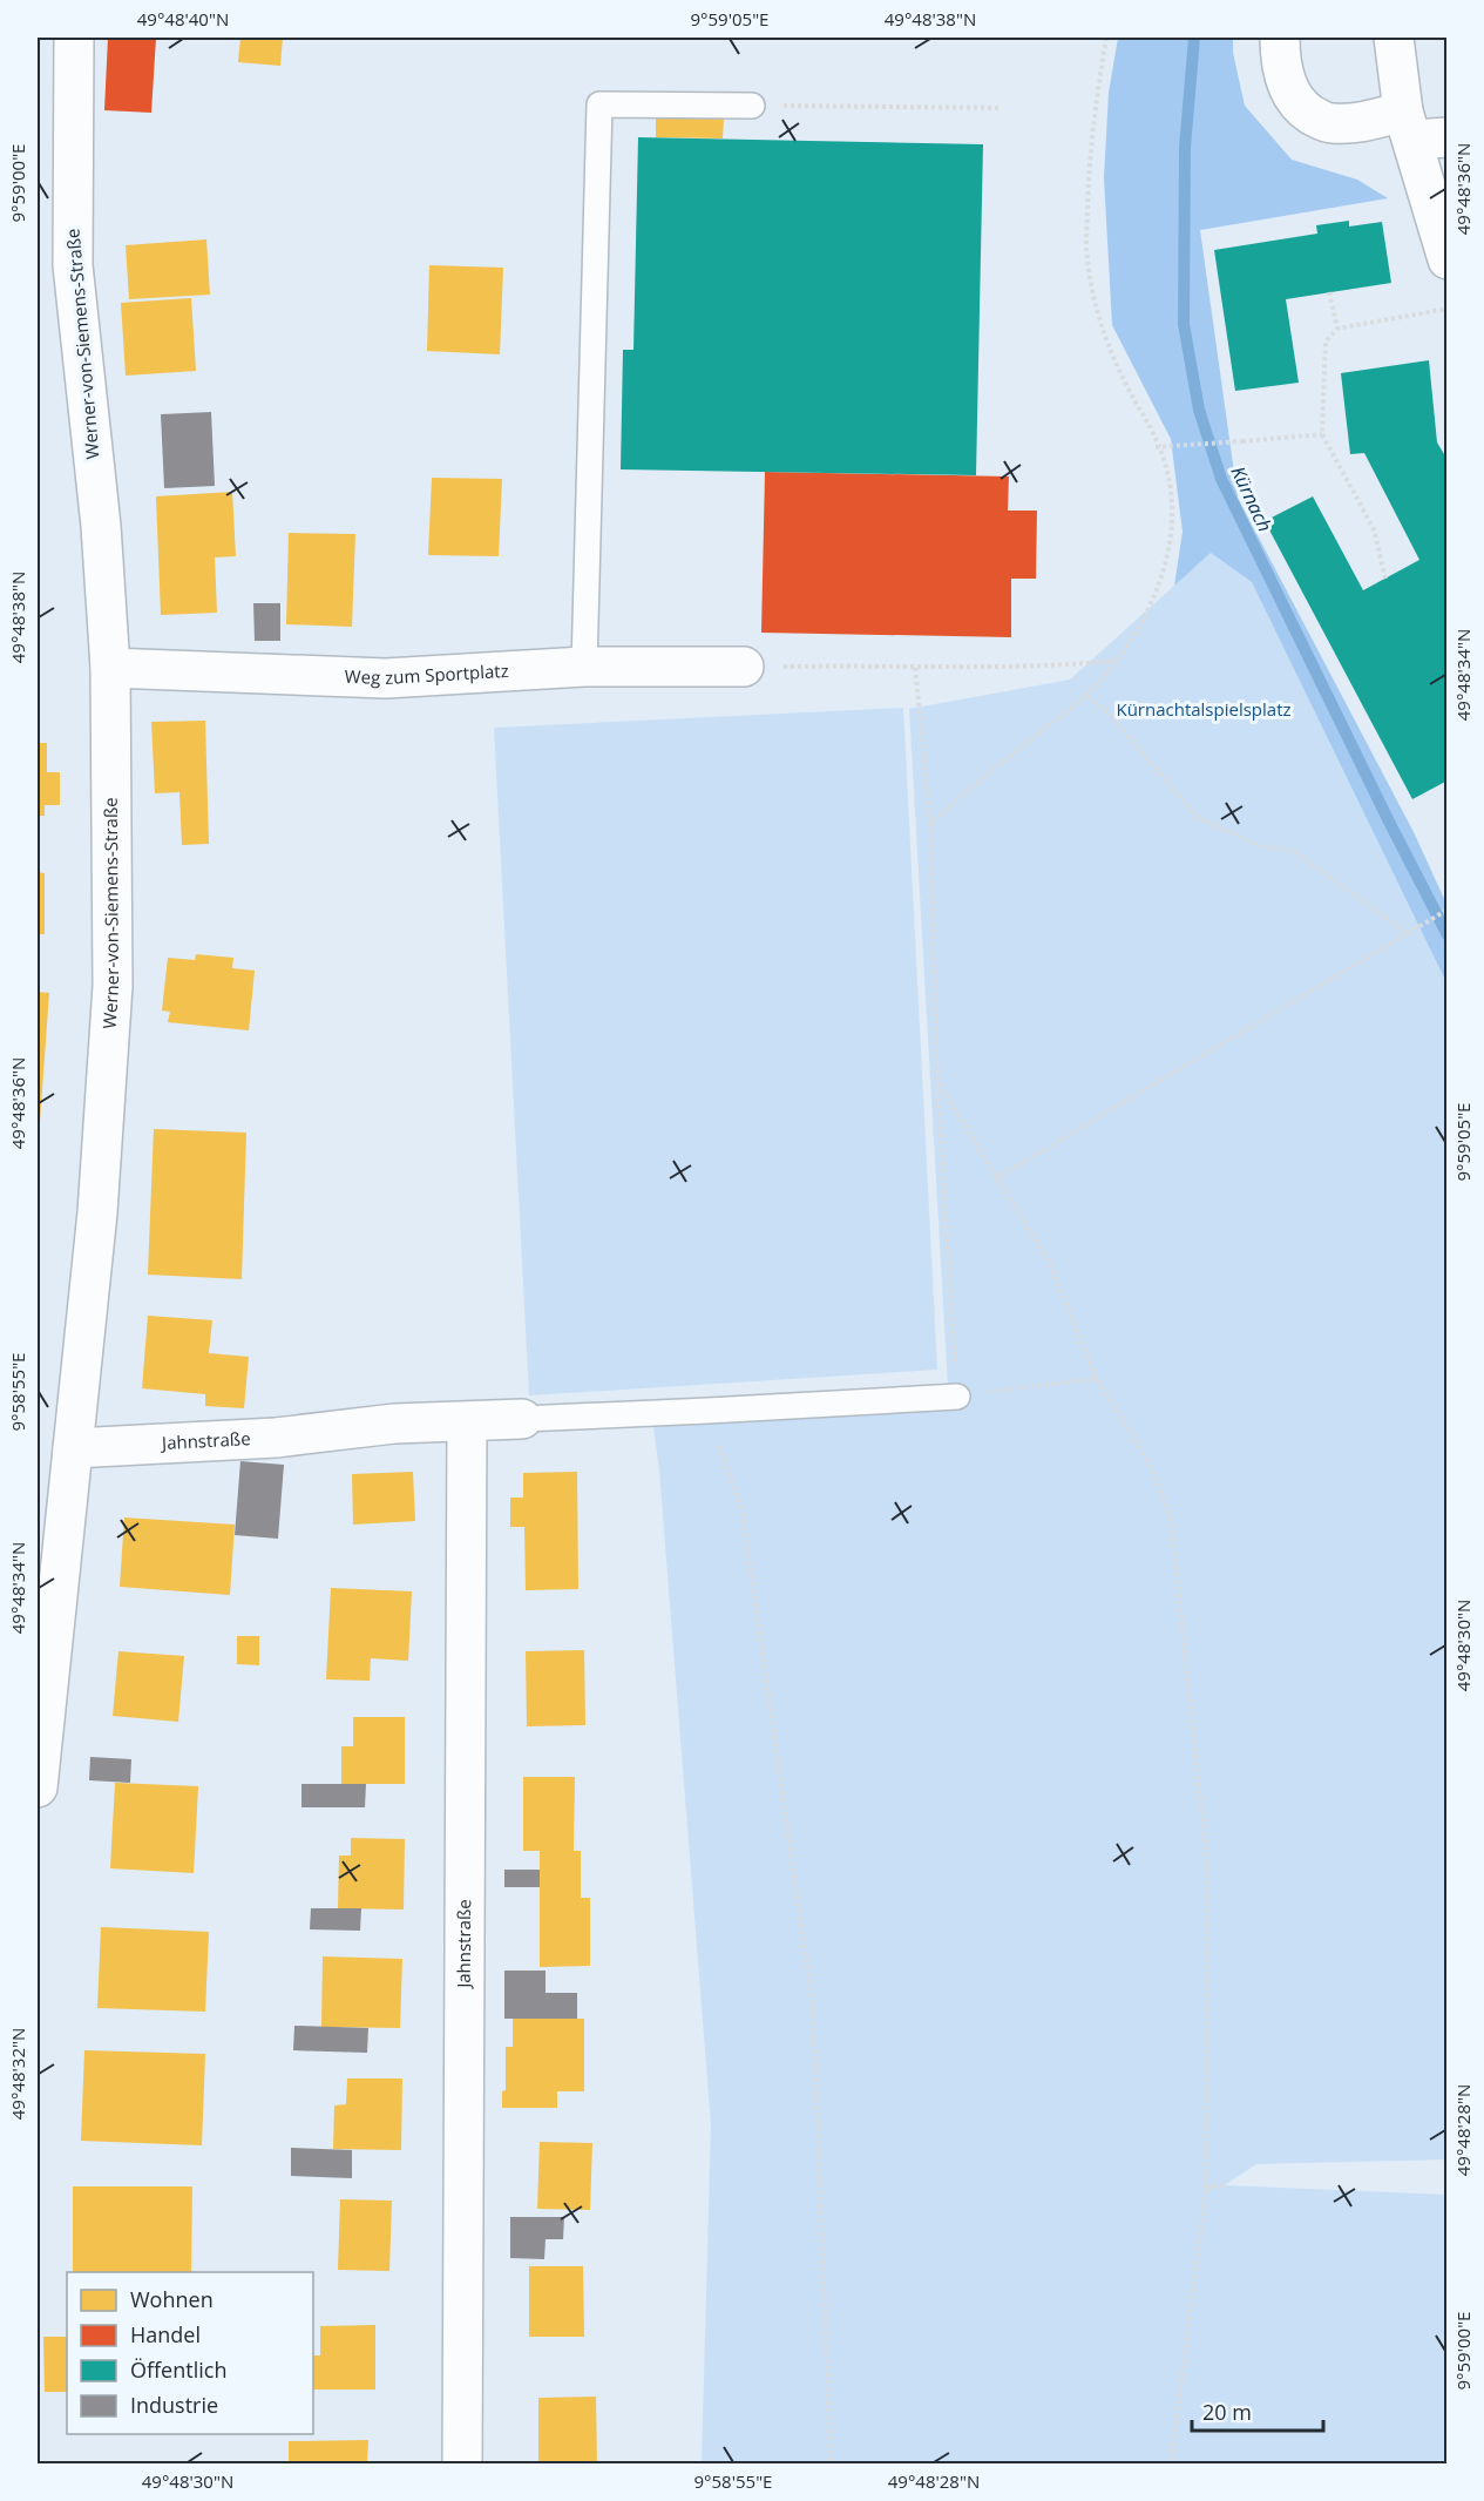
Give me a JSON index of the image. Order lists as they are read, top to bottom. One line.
{"streets":{"street":["Werner-von-Siemens-Straße","Weg zum Sportplatz","Jahnstraße"]},"crossings":[["Werner-von-Siemens-Straße","Weg zum Sportplatz"],["Werner-von-Siemens-Straße","Jahnstraße"]],"water":["Kürnach"],"parks":["Kürnachtalspielsplatz"],"legend":["Wohnen","Handel","Öffentlich","Industrie"],"scale_bar":"20 m","coordinates":["49°48'40\"N","9°59'05\"E","49°48'38\"N","9°59'00\"E","49°48'36\"N","49°48'34\"N","9°58'55\"E","49°48'30\"N","49°48'32\"N","49°48'28\"N"]}
